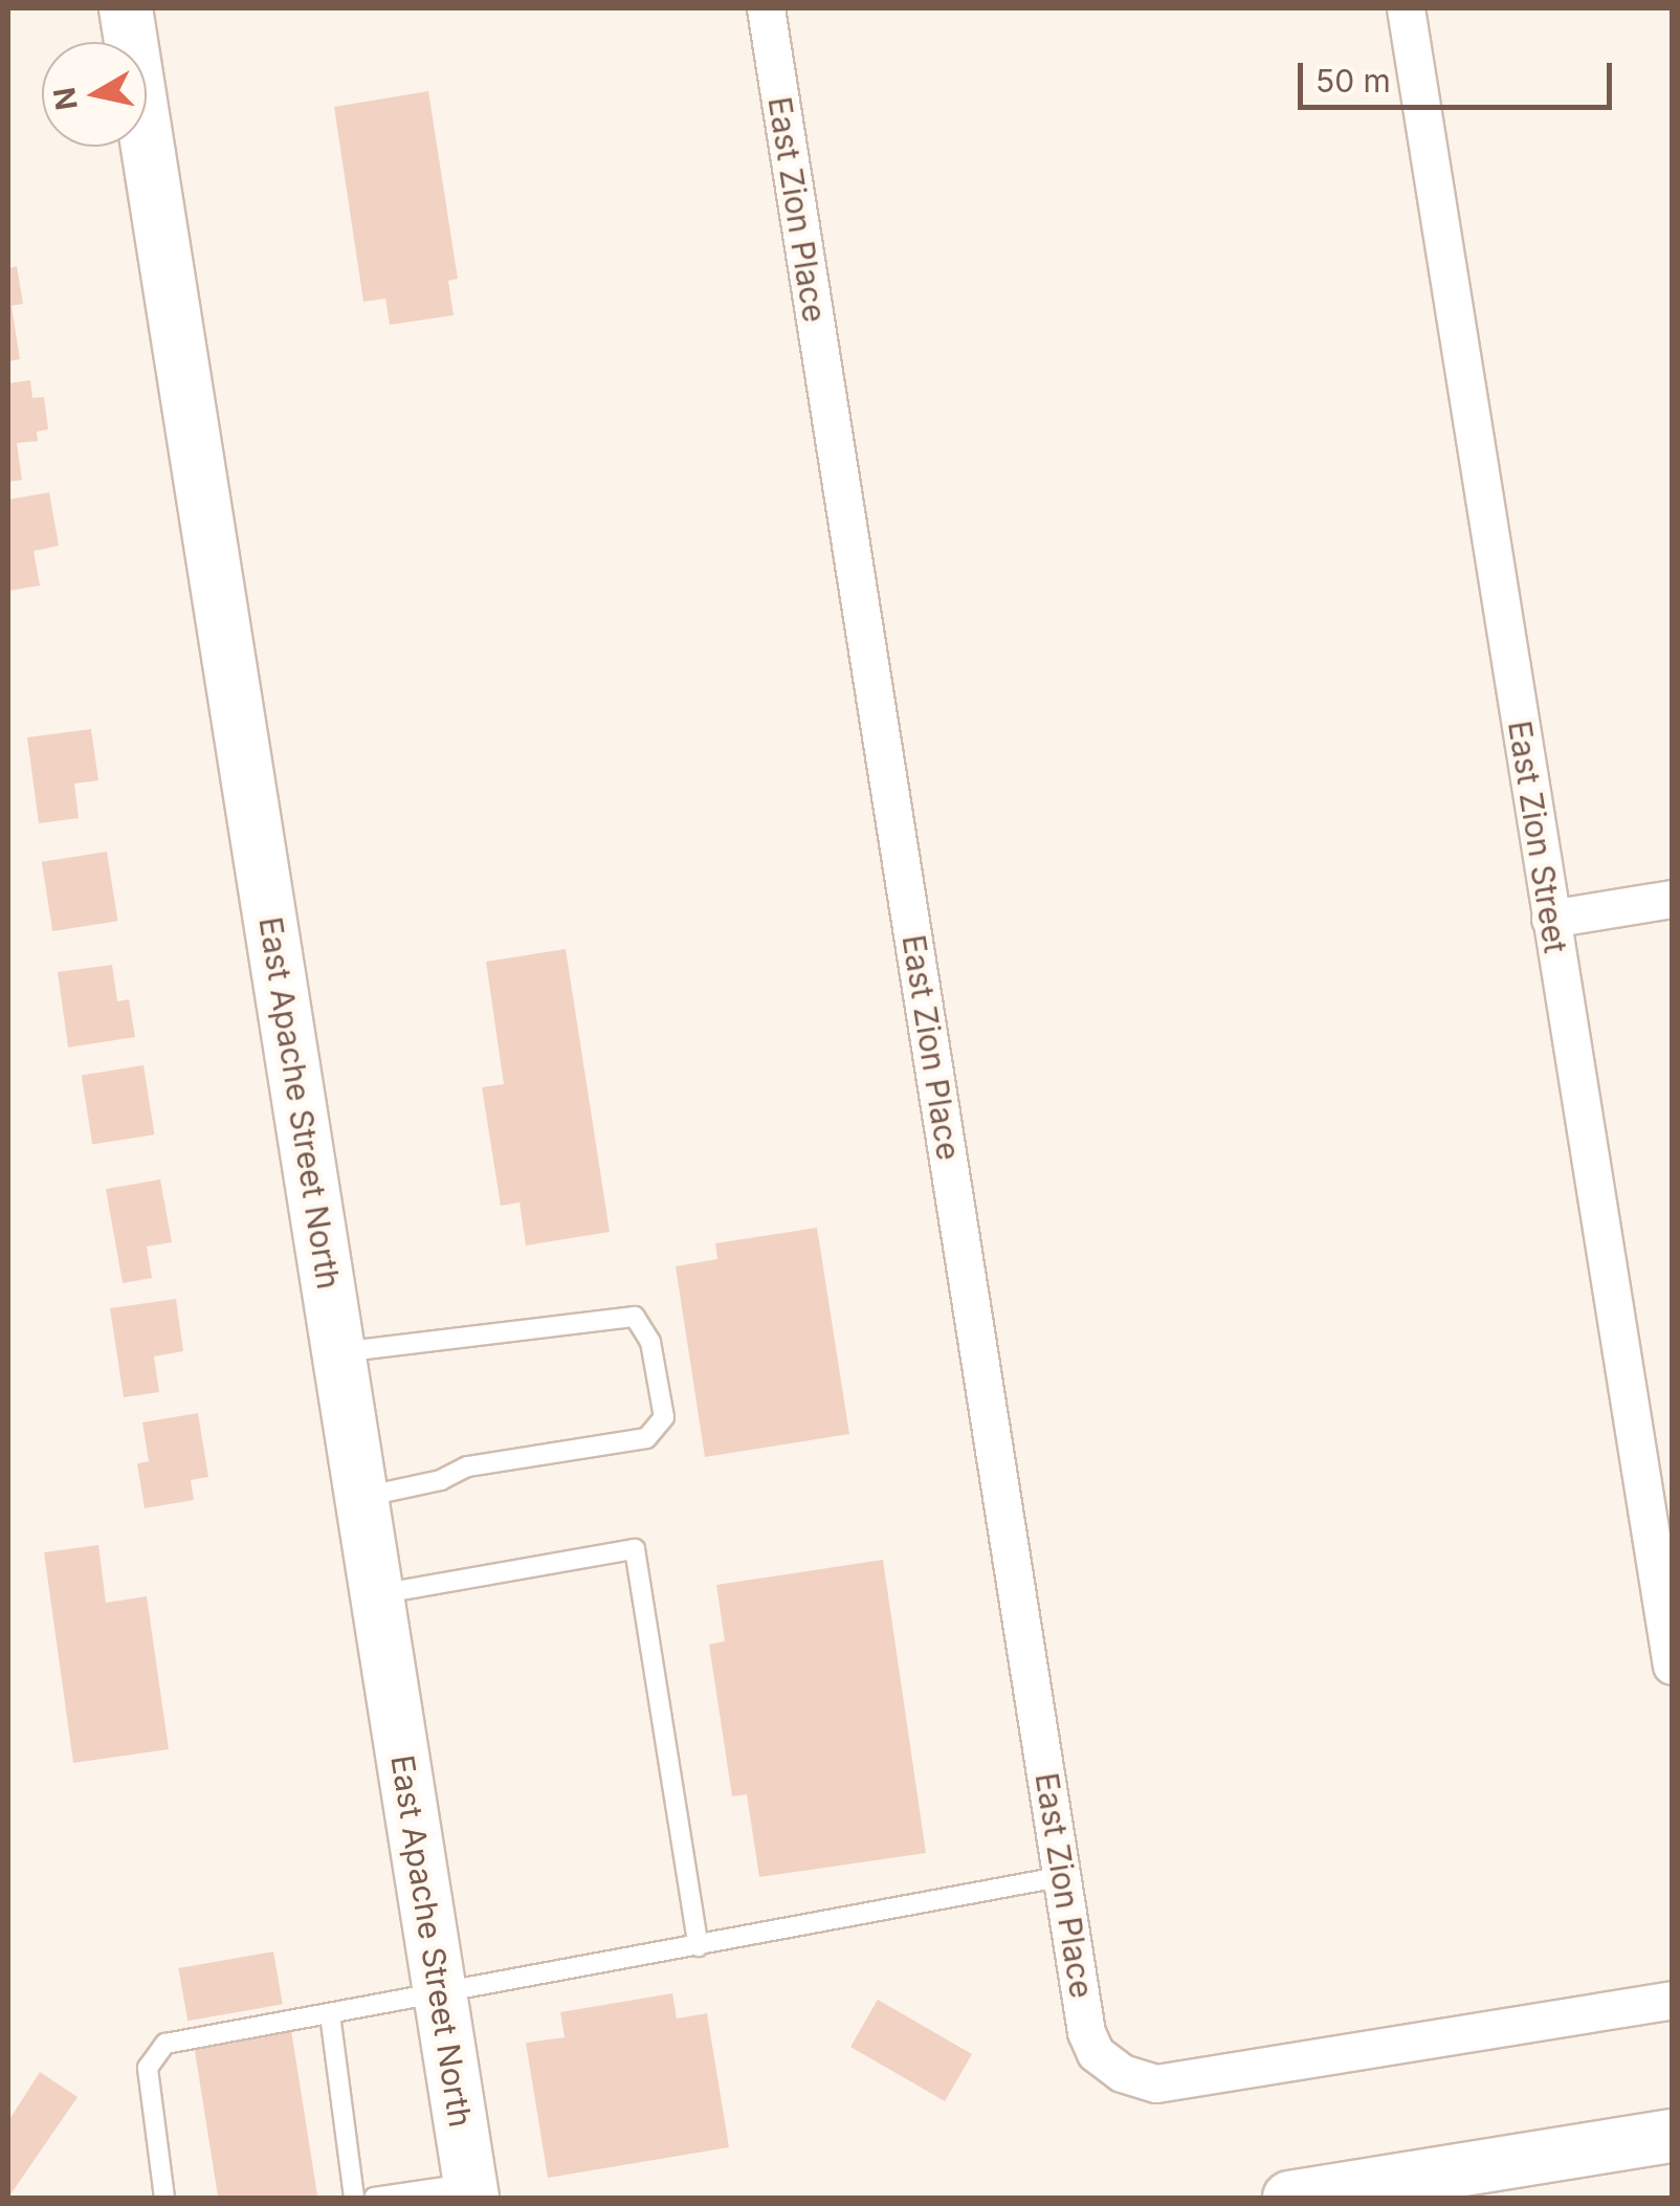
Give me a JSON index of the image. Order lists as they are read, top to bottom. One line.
{"streets":{"main road":["East Apache Street North"],"street":["East Zion Place","East Zion Street"]},"scale_bar":"50 m","north":"left"}
